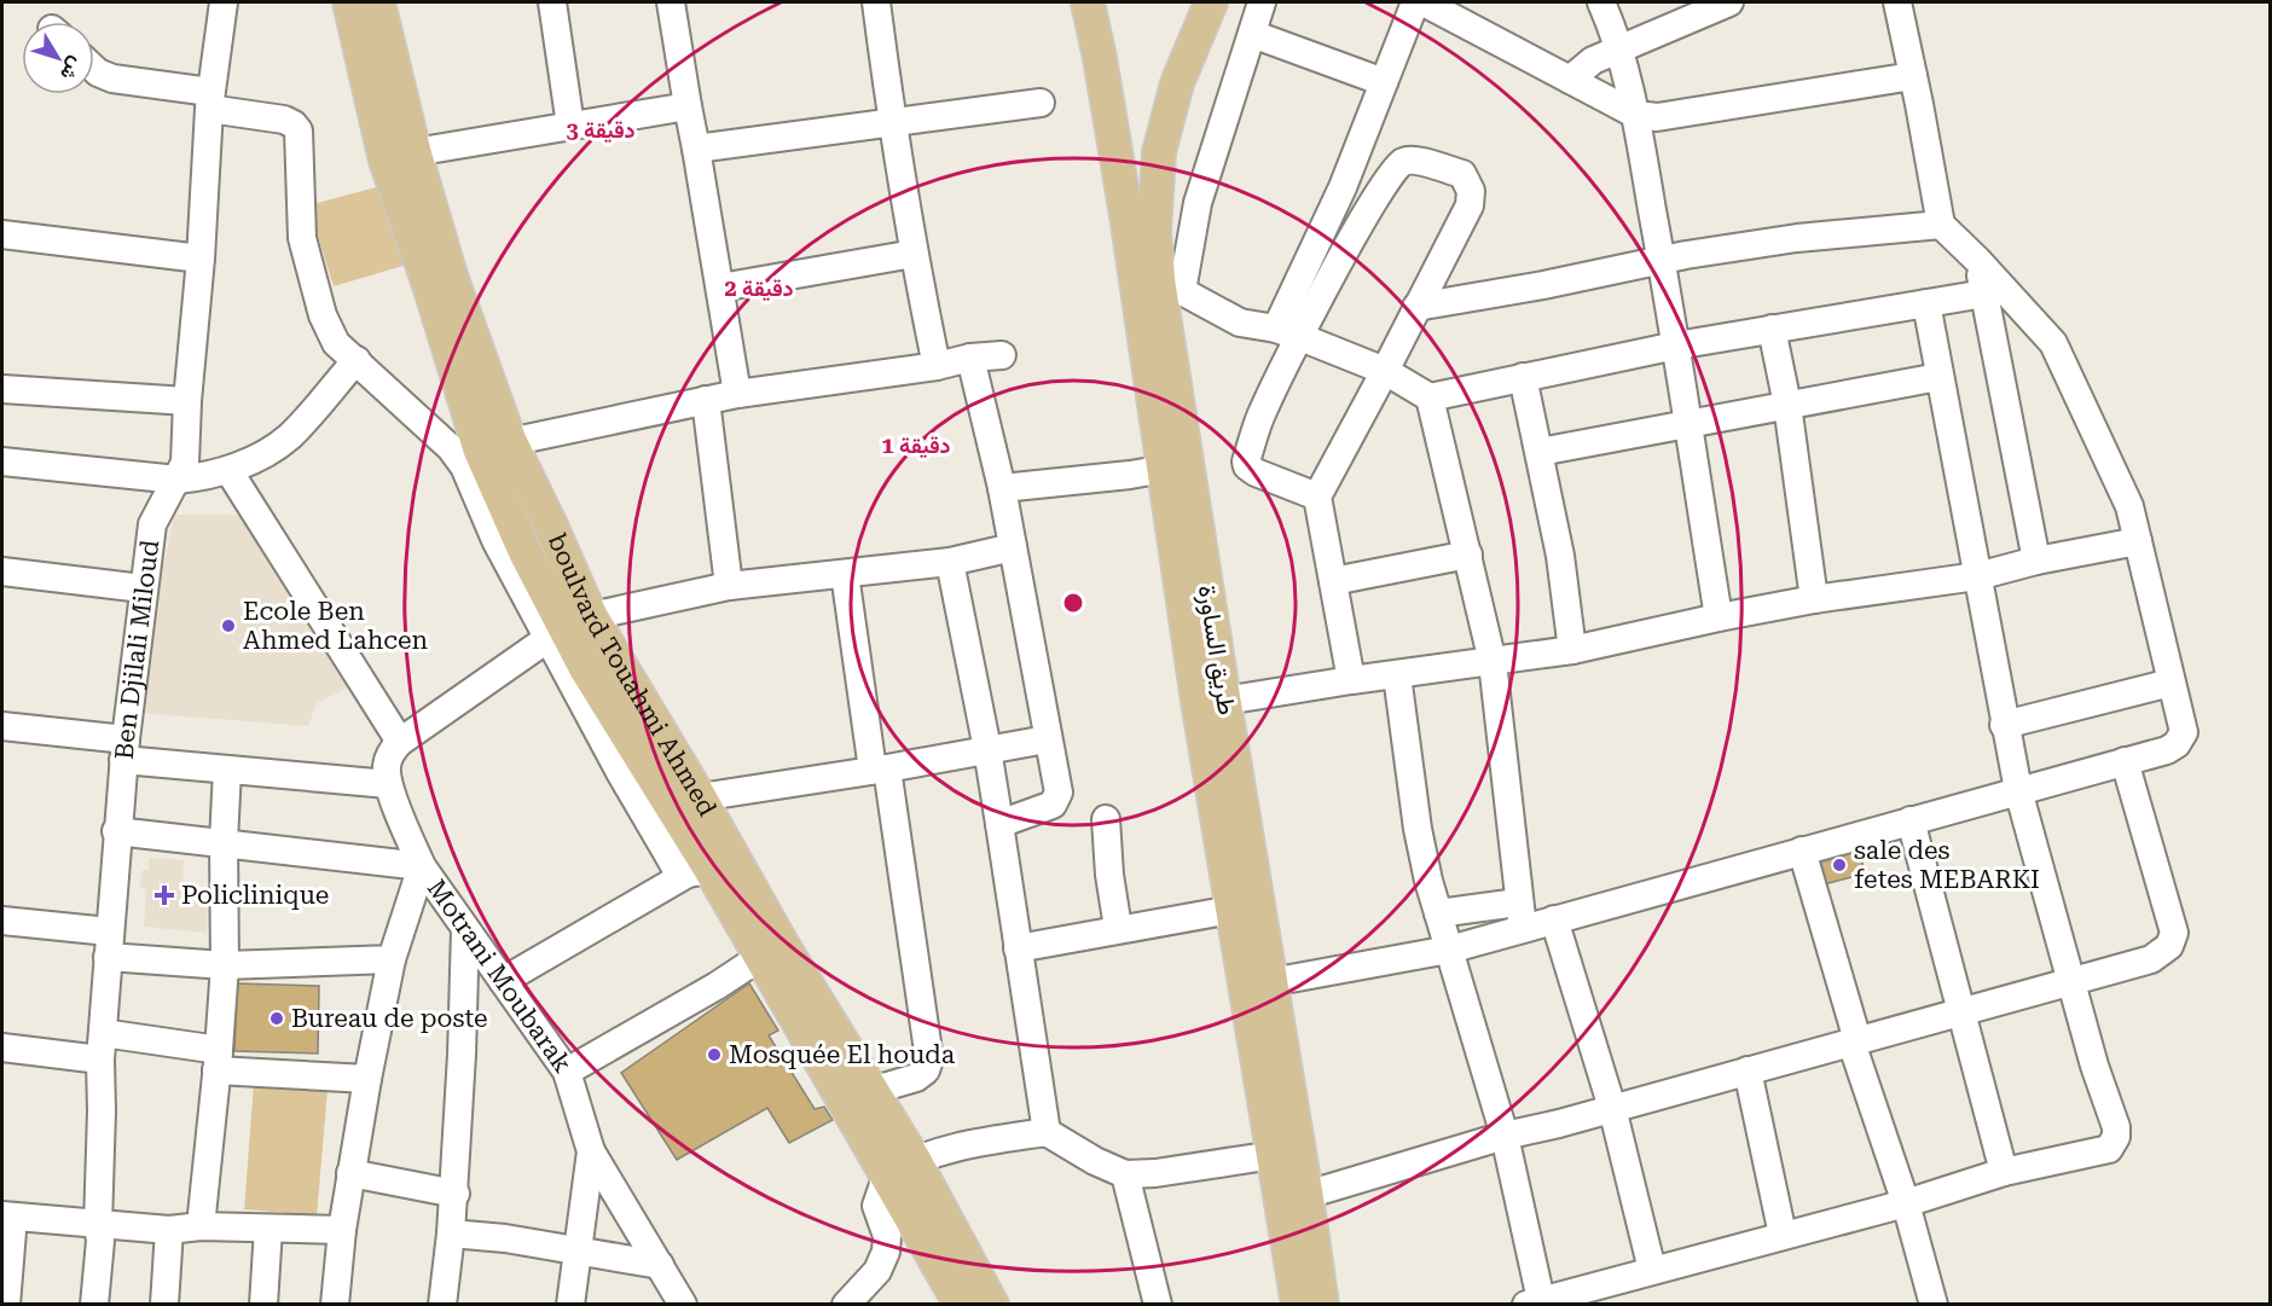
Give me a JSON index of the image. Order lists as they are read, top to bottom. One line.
{"streets":{"main road":["طريق الساورة","boulvard Touahmi Ahmed"],"street":["Ben Djilali Miloud","Motrani Moubarak"]},"crossings":[["Ben Djilali Miloud","Motrani Moubarak"]],"places":{"other":["Ecole Ben Ahmed Lahcen","sale des fetes MEBARKI","Bureau de poste","Mosquée El houda"],"health":["Policlinique"]},"north":"bottom right","rings":["3 دقيقة","2 دقيقة","1 دقيقة"]}
